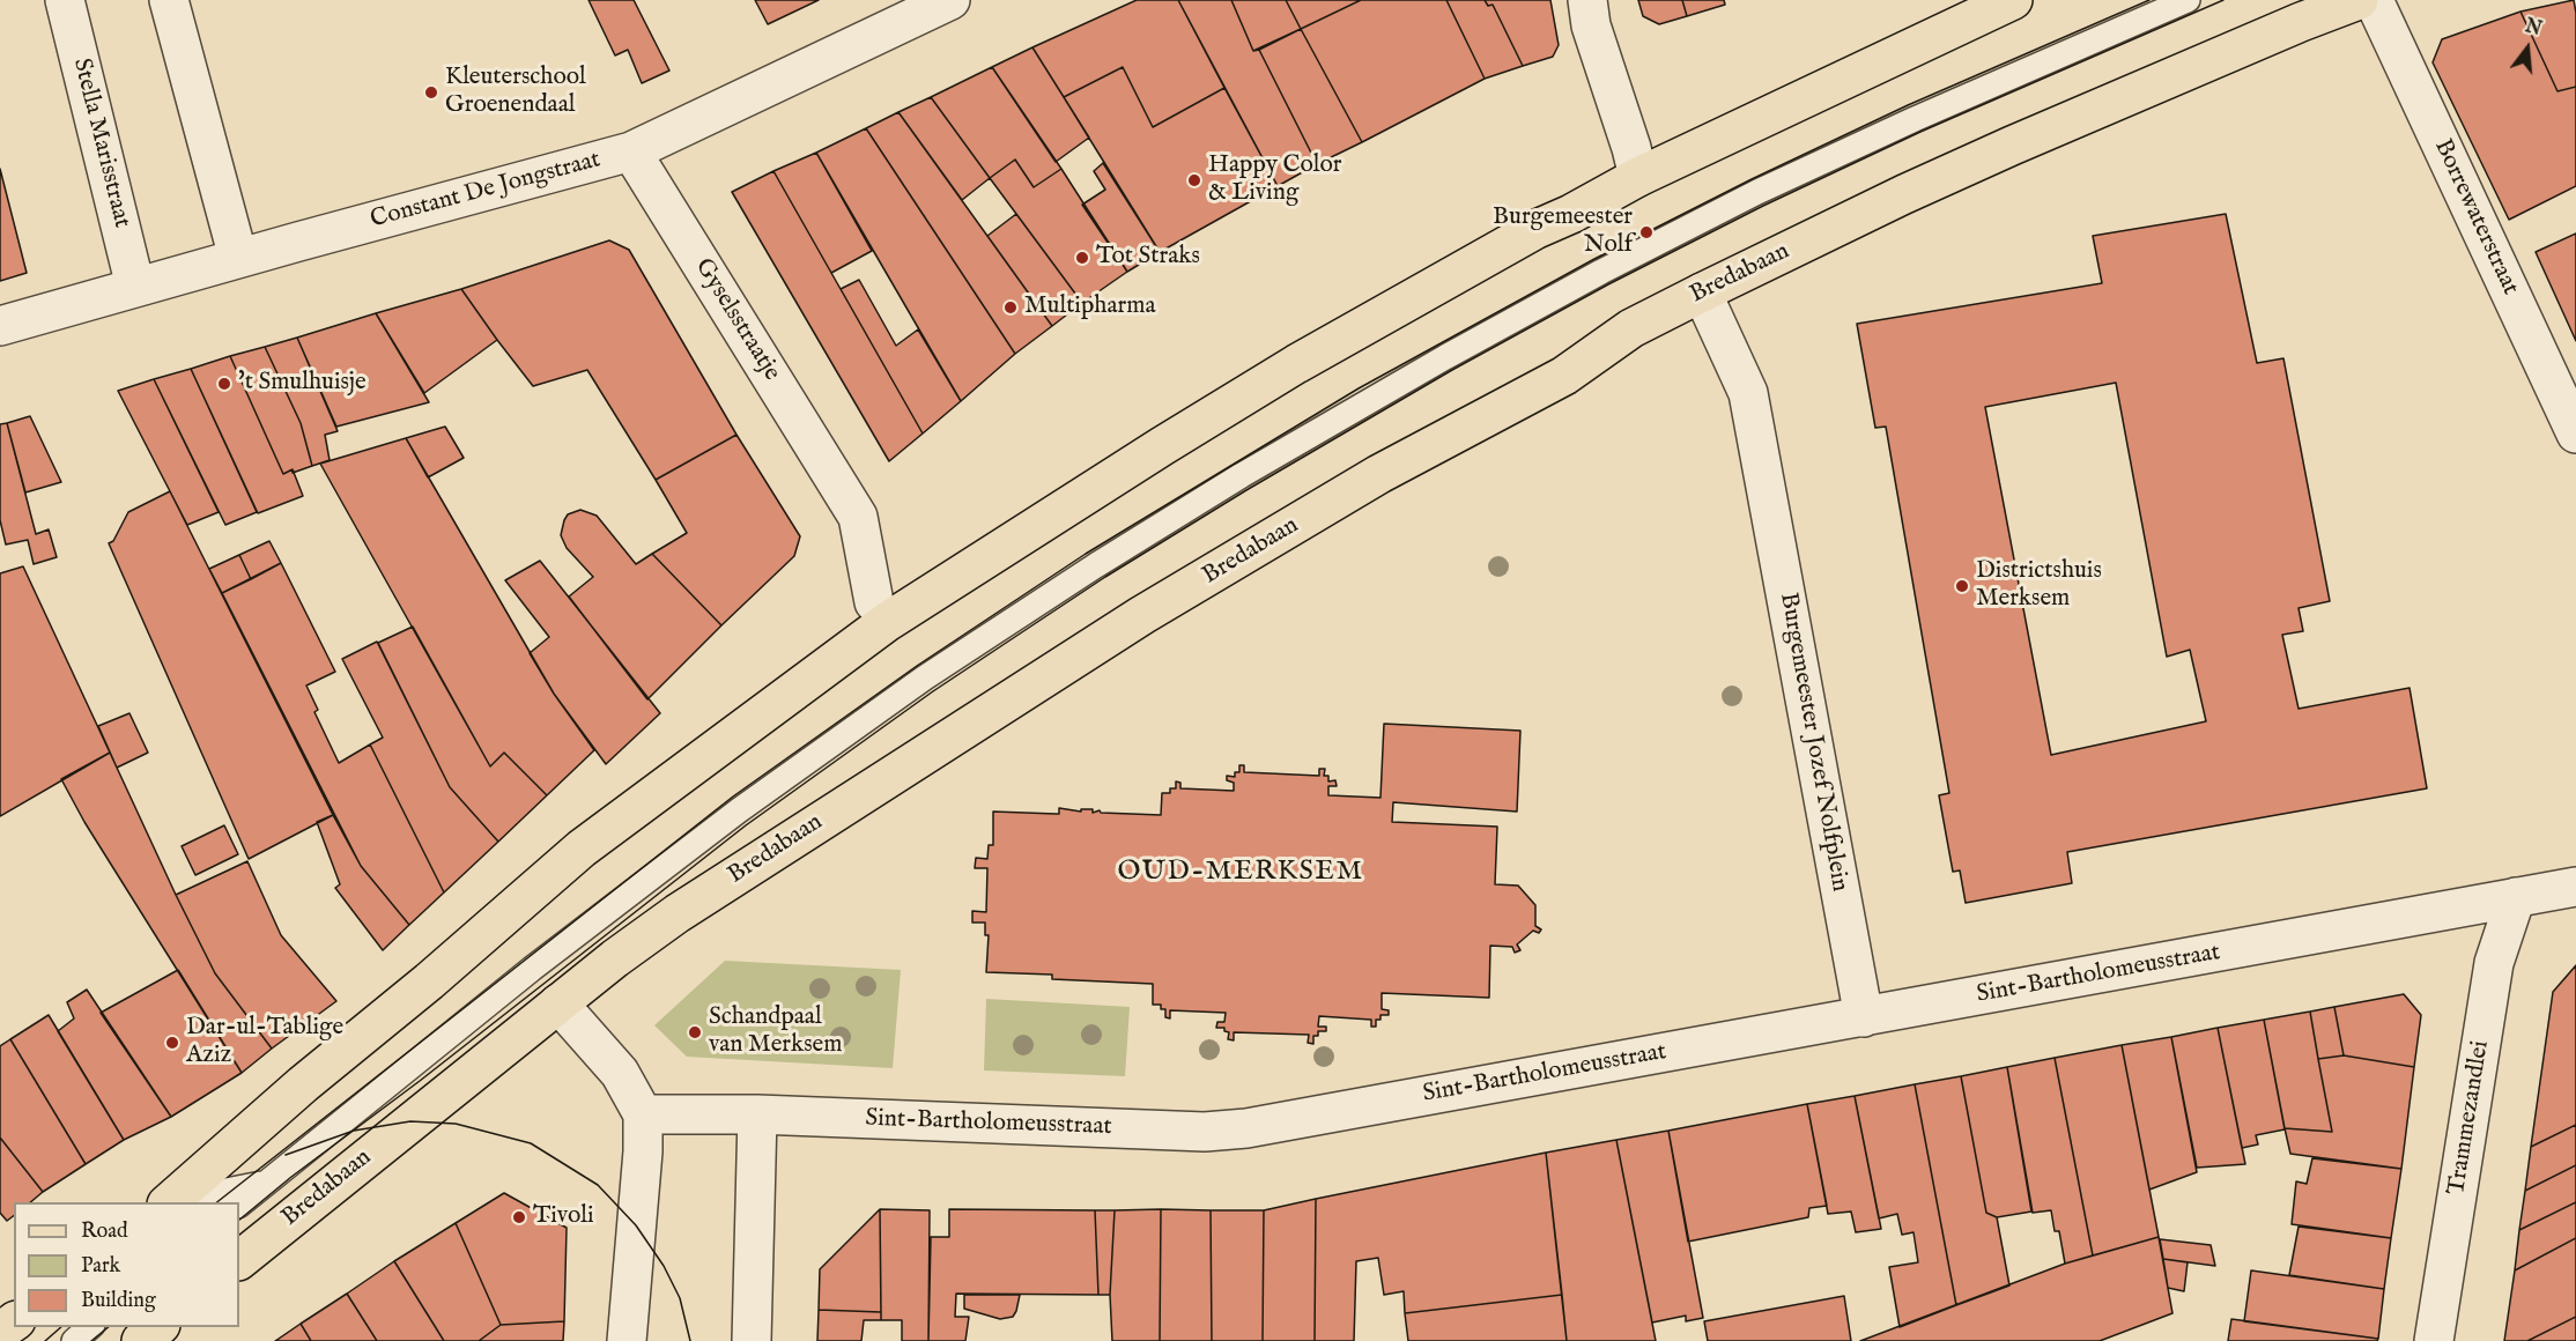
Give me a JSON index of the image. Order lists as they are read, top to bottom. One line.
{"streets":{"main road":["Bredabaan"],"street":["Stella Marisstraat","Constant De Jongstraat","Borrewaterstraat","Gyselsstraatje","Burgemeester Jozef Nolfplein","Sint-Bartholomeusstraat","Trammezandlei"]},"crossings":[["Stella Marisstraat","Constant De Jongstraat"],["Constant De Jongstraat","Gyselsstraatje"],["Bredabaan","Burgemeester Jozef Nolfplein"],["Burgemeester Jozef Nolfplein","Sint-Bartholomeusstraat"],["Sint-Bartholomeusstraat","Trammezandlei"]],"districts":["OUD-MERKSEM"],"places":["Kleuterschool Groenendaal","Happy Color & Living","Burgemeester Nolf","Tot Straks","Multipharma","'t Smulhuisje","Districtshuis Merksem","Schandpaal van Merksem","Dar-ul-Tablige Aziz","Tivoli"],"legend":["Road","Park","Building"],"north":"top"}
